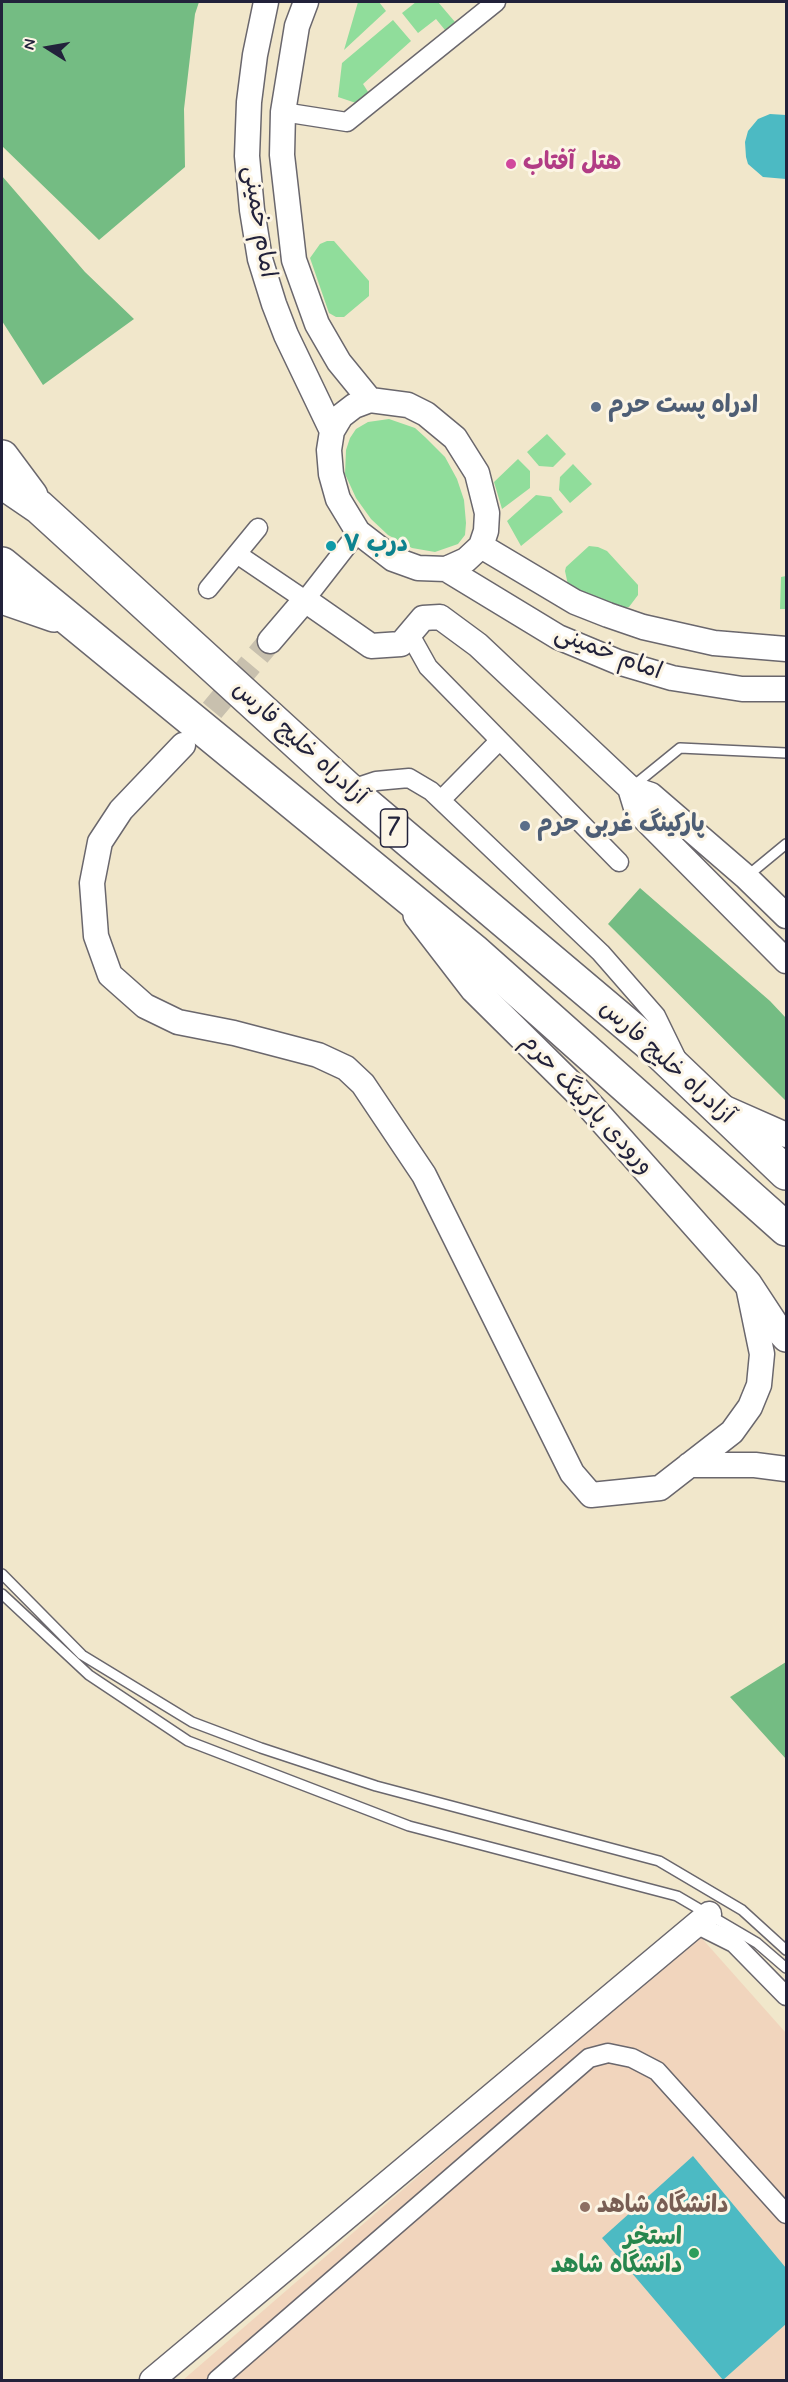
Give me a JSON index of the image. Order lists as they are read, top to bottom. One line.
{"streets":{"highway":["آزادراه خلیج فارس","7"],"main road":["ورودی پارکینگ حرم"],"street":["امام خمینی"]},"crossings":[["آزادراه خلیج فارس","ورودی پارکینگ حرم"]],"places":["هتل آفتاب","ادراه پست حرم","درب ۷","پارکینگ غربی حرم","دانشگاه شاهد","استخر دانشگاه شاهد"],"north":"left"}
